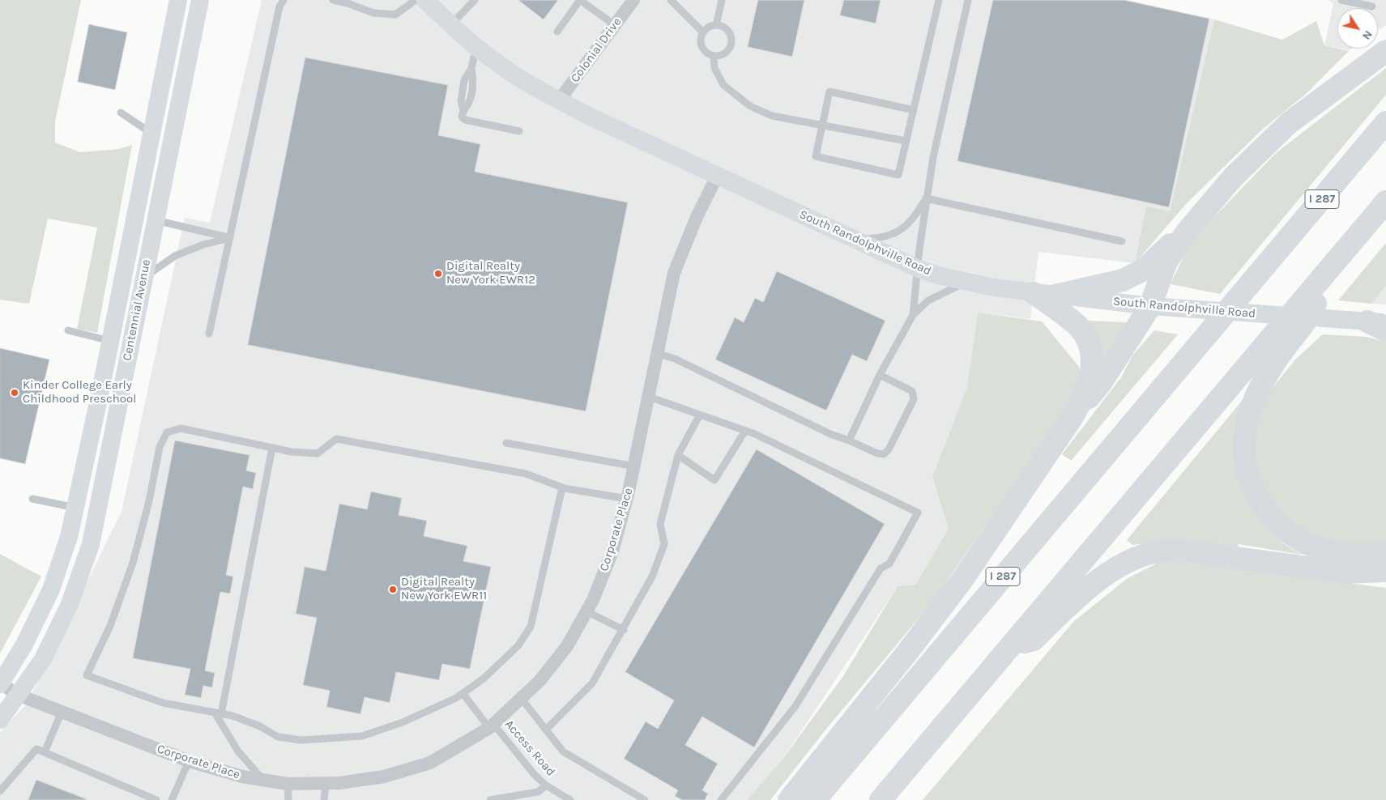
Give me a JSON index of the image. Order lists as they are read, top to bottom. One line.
{"streets":{"highway":["I 287"],"main road":["South Randolphville Road","Centennial Avenue"],"street":["Colonial Drive","Corporate Place"],"lane":["Access Road"]},"crossings":[["Colonial Drive","South Randolphville Road"],["South Randolphville Road","Corporate Place"],["Centennial Avenue","Corporate Place"],["Corporate Place","Access Road"]],"places":["Digital Realty New York EWR12","Kinder College Early Childhood Preschool","Digital Realty New York EWR11"],"north":"bottom right"}
